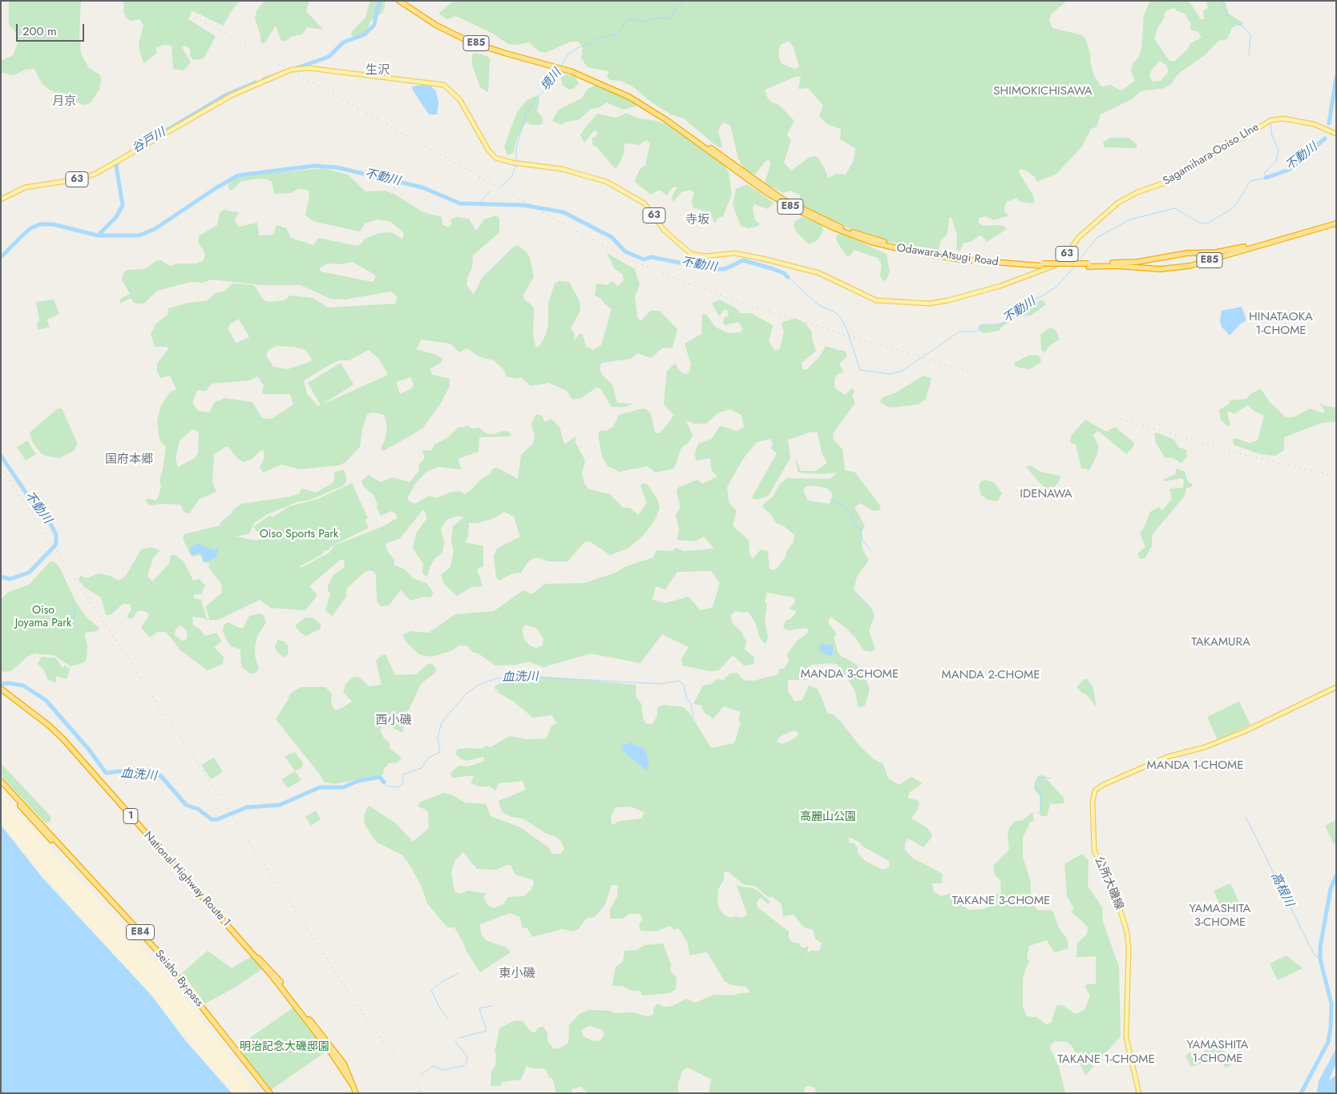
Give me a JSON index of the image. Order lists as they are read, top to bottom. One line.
{"streets":{"highway":["E85","Odawara-Atsugi Road","1","National Highway Route 1","E84","Seisho By-pass"],"main road":["Sagamihara-Ooiso LIne","63","公所大磯線"]},"districts":["生沢","SHIMOKICHISAWA","月京","寺坂","HINATAOKA 1-CHOME","国府本郷","IDENAWA","TAKAMURA","MANDA 3-CHOME","MANDA 2-CHOME","西小磯","MANDA 1-CHOME","TAKANE 3-CHOME","YAMASHITA 3-CHOME","東小磯","YAMASHITA 1-CHOME","TAKANE 1-CHOME"],"water":["境川","谷戸川","不動川","血洗川","高根川"],"parks":["Oiso Sports Park","Oiso Joyama Park","高麗山公園","明治記念大磯邸園"],"scale_bar":"200 m"}
